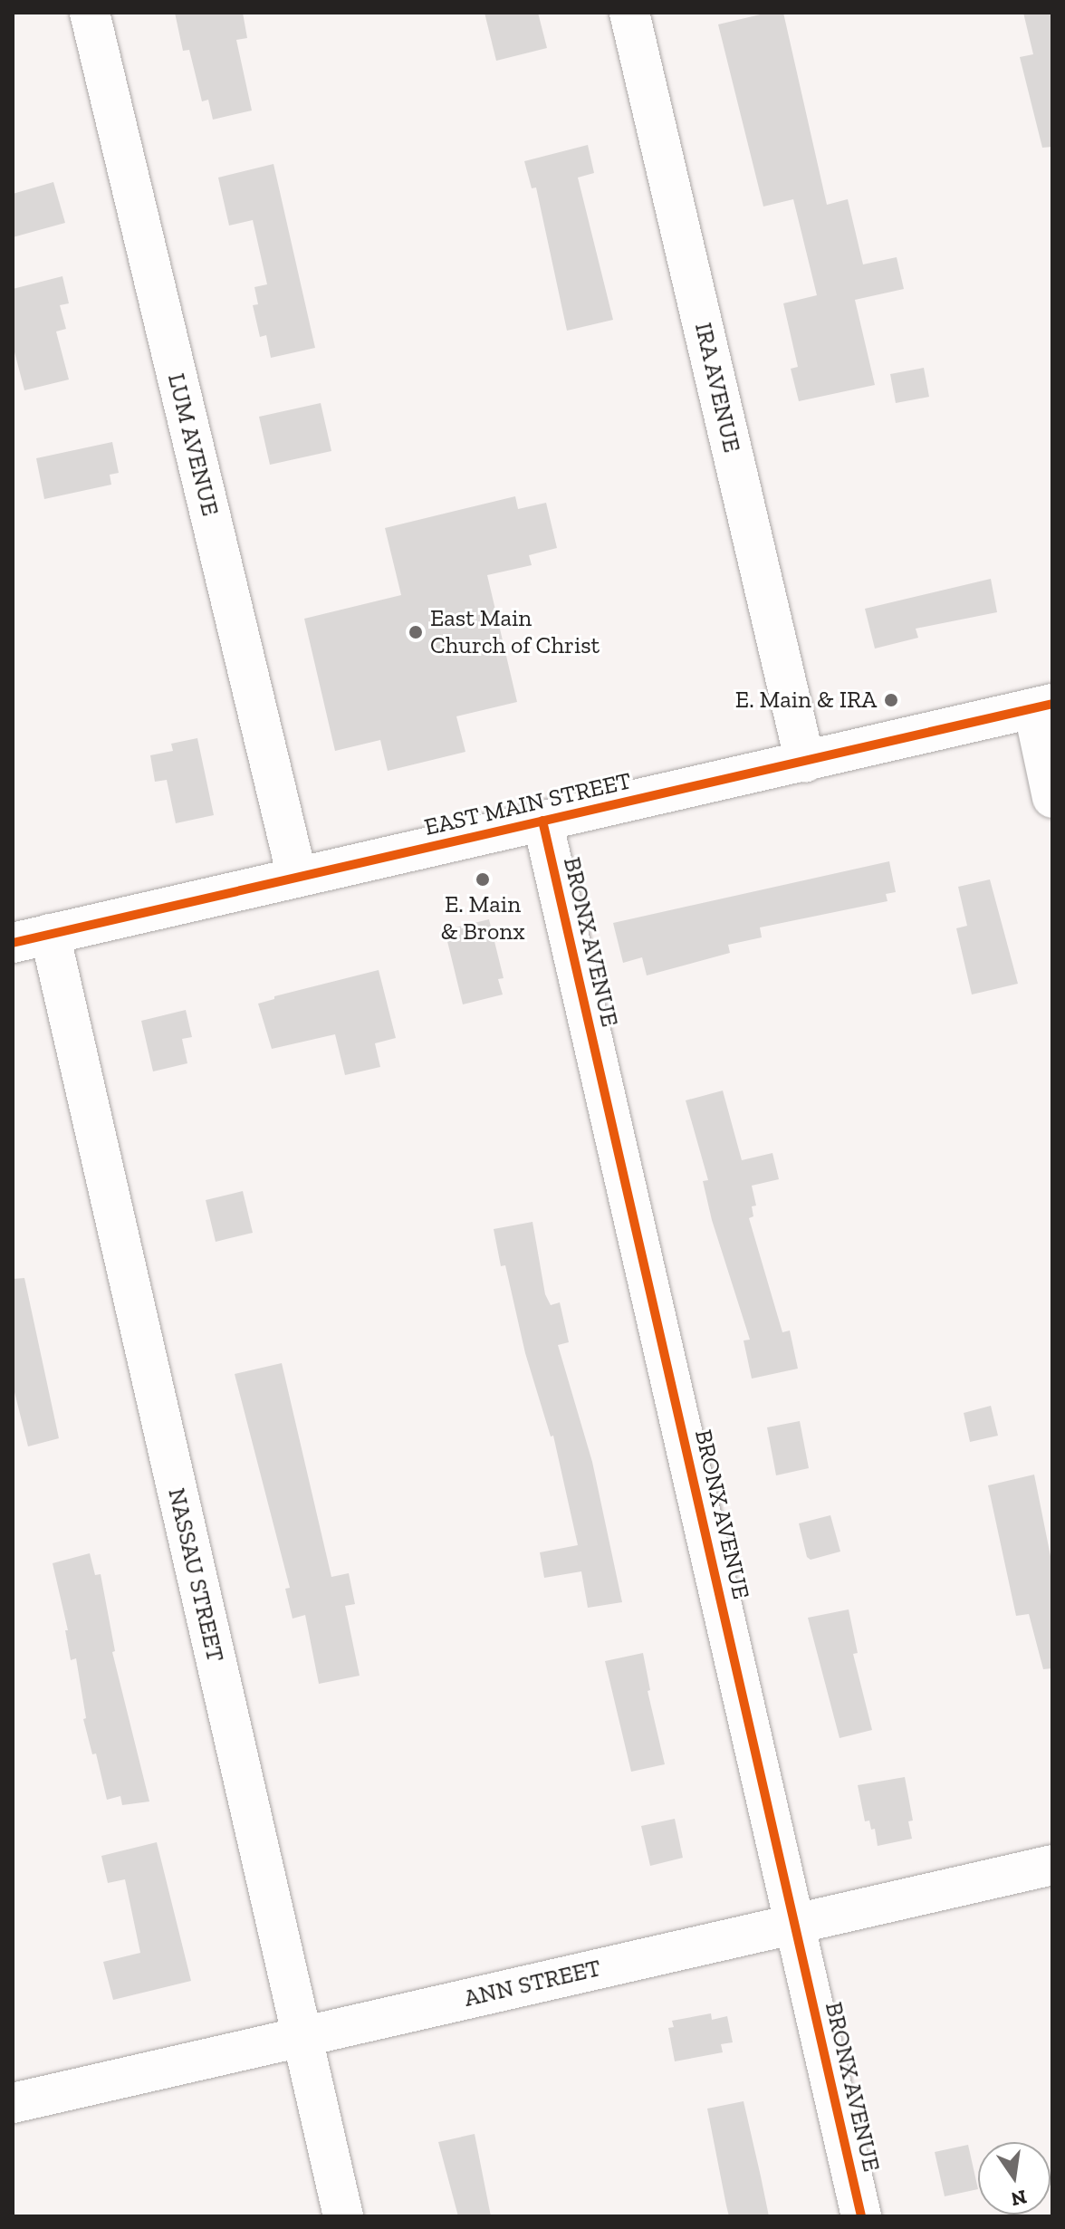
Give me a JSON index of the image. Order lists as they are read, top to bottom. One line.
{"streets":{"street":["IRA AVENUE","LUM AVENUE","EAST MAIN STREET","BRONX AVENUE","NASSAU STREET","ANN STREET"]},"crossings":[["IRA AVENUE","EAST MAIN STREET"],["LUM AVENUE","EAST MAIN STREET"],["EAST MAIN STREET","BRONX AVENUE"],["EAST MAIN STREET","NASSAU STREET"],["BRONX AVENUE","ANN STREET"],["NASSAU STREET","ANN STREET"]],"places":["East Main Church of Christ","E. Main & IRA","E. Main & Bronx"],"north":"bottom"}
